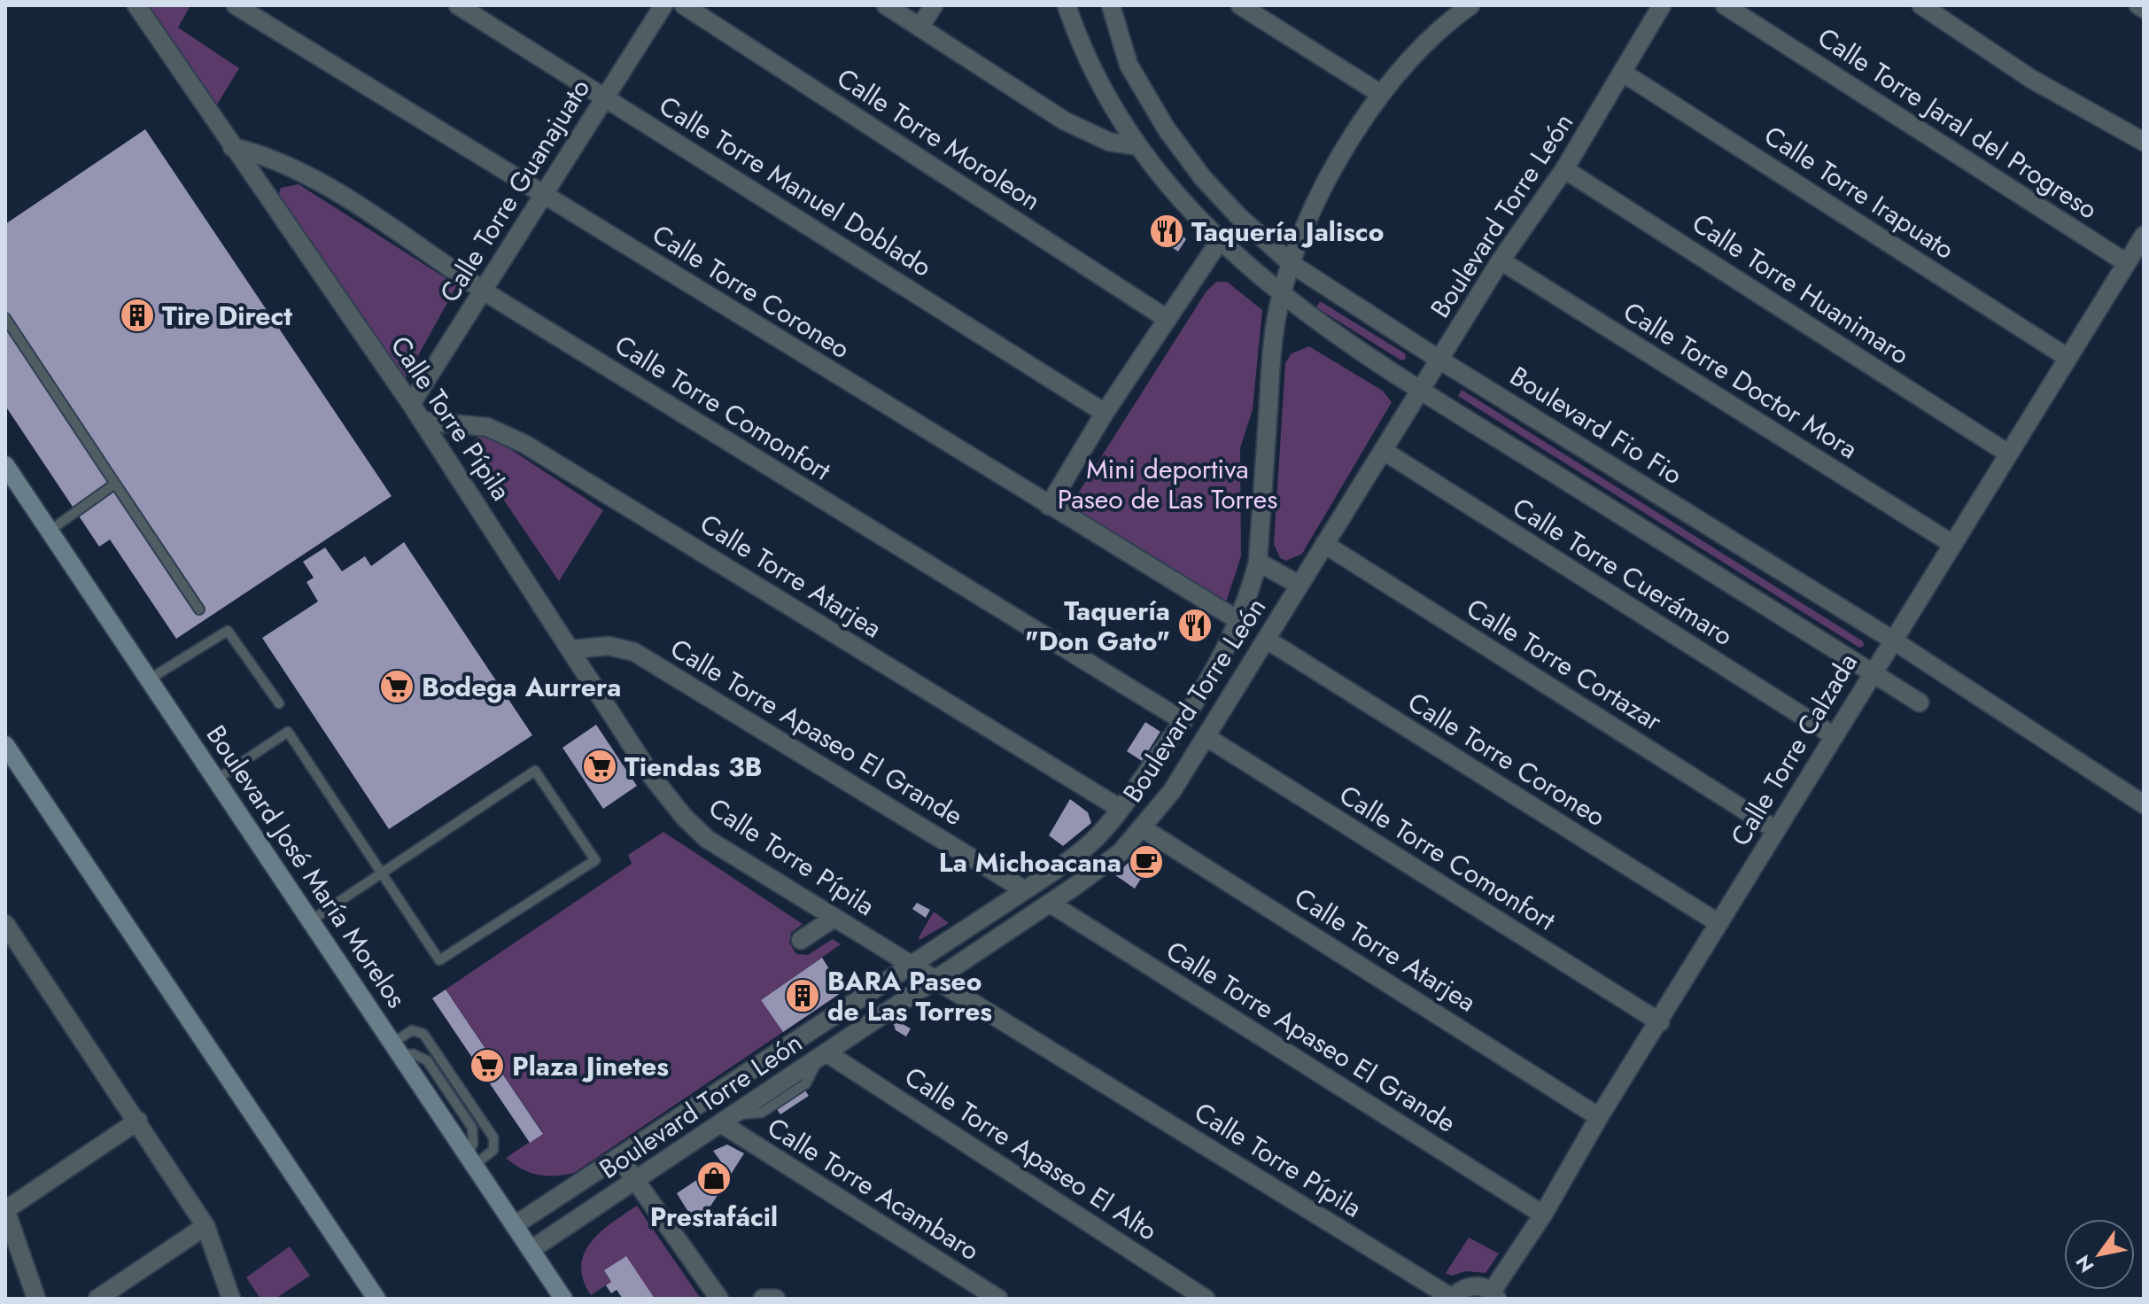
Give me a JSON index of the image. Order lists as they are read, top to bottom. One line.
{"streets":{"main road":["Boulevard José María Morelos"],"street":["Calle Torre Jaral del Progreso","Calle Torre Moroleon","Calle Torre Manuel Doblado","Calle Torre Guanajuato","Calle Torre Irapuato","Boulevard Torre León","Calle Torre Huanimaro","Calle Torre Coroneo","Calle Torre Doctor Mora","Calle Torre Comonfort","Calle Torre Pípila","Boulevard Fio Fio","Calle Torre Cuerámaro","Calle Torre Atarjea","Calle Torre Cortazar","Calle Torre Apaseo El Grande","Calle Torre Calzada","Calle Torre Apaseo El Alto","Calle Torre Acambaro"]},"crossings":[["Calle Torre Jaral del Progreso","Calle Torre Calzada"],["Calle Torre Manuel Doblado","Calle Torre Guanajuato"],["Calle Torre Guanajuato","Calle Torre Coroneo"],["Calle Torre Guanajuato","Calle Torre Comonfort"],["Calle Torre Guanajuato","Calle Torre Pípila"],["Calle Torre Irapuato","Boulevard Torre León"],["Calle Torre Irapuato","Calle Torre Calzada"],["Boulevard Torre León","Calle Torre Huanimaro"],["Boulevard Torre León","Calle Torre Coroneo"],["Boulevard Torre León","Calle Torre Doctor Mora"],["Boulevard Torre León","Calle Torre Comonfort"],["Boulevard Torre León","Calle Torre Pípila"],["Boulevard Torre León","Boulevard Fio Fio"],["Boulevard Torre León","Calle Torre Cuerámaro"],["Boulevard Torre León","Calle Torre Atarjea"],["Boulevard Torre León","Calle Torre Cortazar"],["Boulevard Torre León","Calle Torre Apaseo El Grande"],["Boulevard Torre León","Boulevard José María Morelos"],["Boulevard Torre León","Calle Torre Apaseo El Alto"],["Boulevard Torre León","Calle Torre Acambaro"],["Calle Torre Huanimaro","Calle Torre Calzada"],["Calle Torre Coroneo","Calle Torre Calzada"],["Calle Torre Doctor Mora","Calle Torre Calzada"],["Calle Torre Comonfort","Calle Torre Pípila"],["Calle Torre Comonfort","Calle Torre Calzada"],["Calle Torre Pípila","Calle Torre Atarjea"],["Calle Torre Pípila","Calle Torre Apaseo El Grande"],["Boulevard Fio Fio","Calle Torre Calzada"],["Calle Torre Cuerámaro","Calle Torre Calzada"],["Calle Torre Atarjea","Calle Torre Calzada"],["Calle Torre Cortazar","Calle Torre Calzada"],["Calle Torre Apaseo El Grande","Calle Torre Calzada"]],"parks":["Mini deportiva Paseo de Las Torres"],"places":{"restaurant":["Taquería Jalisco","Taquería \"Don Gato\""],"building":["Tire Direct","BARA Paseo de Las Torres"],"supermarket":["Bodega Aurrera","Tiendas 3B","Plaza Jinetes"],"cafe":["La Michoacana"],"shop":["Prestafácil"]},"north":"bottom left"}
